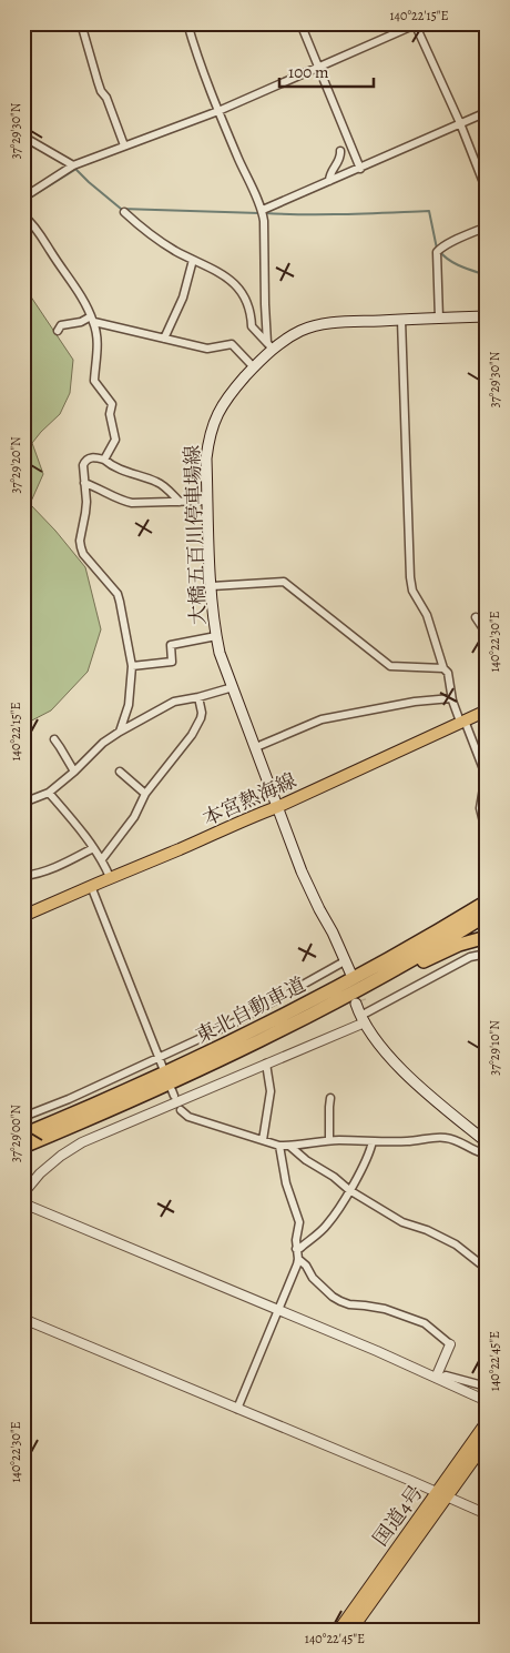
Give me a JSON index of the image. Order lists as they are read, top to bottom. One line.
{"streets":{"highway":["東北自動車道"],"main road":["大橋五百川停車場線","本宮熱海線","国道4号"]},"crossings":[["大橋五百川停車場線","本宮熱海線"]],"scale_bar":"100 m","coordinates":["140°22'15\"E","37°29'30\"N","37°29'20\"N","140°22'30\"E","37°29'10\"N","37°29'00\"N","140°22'45\"E"]}
